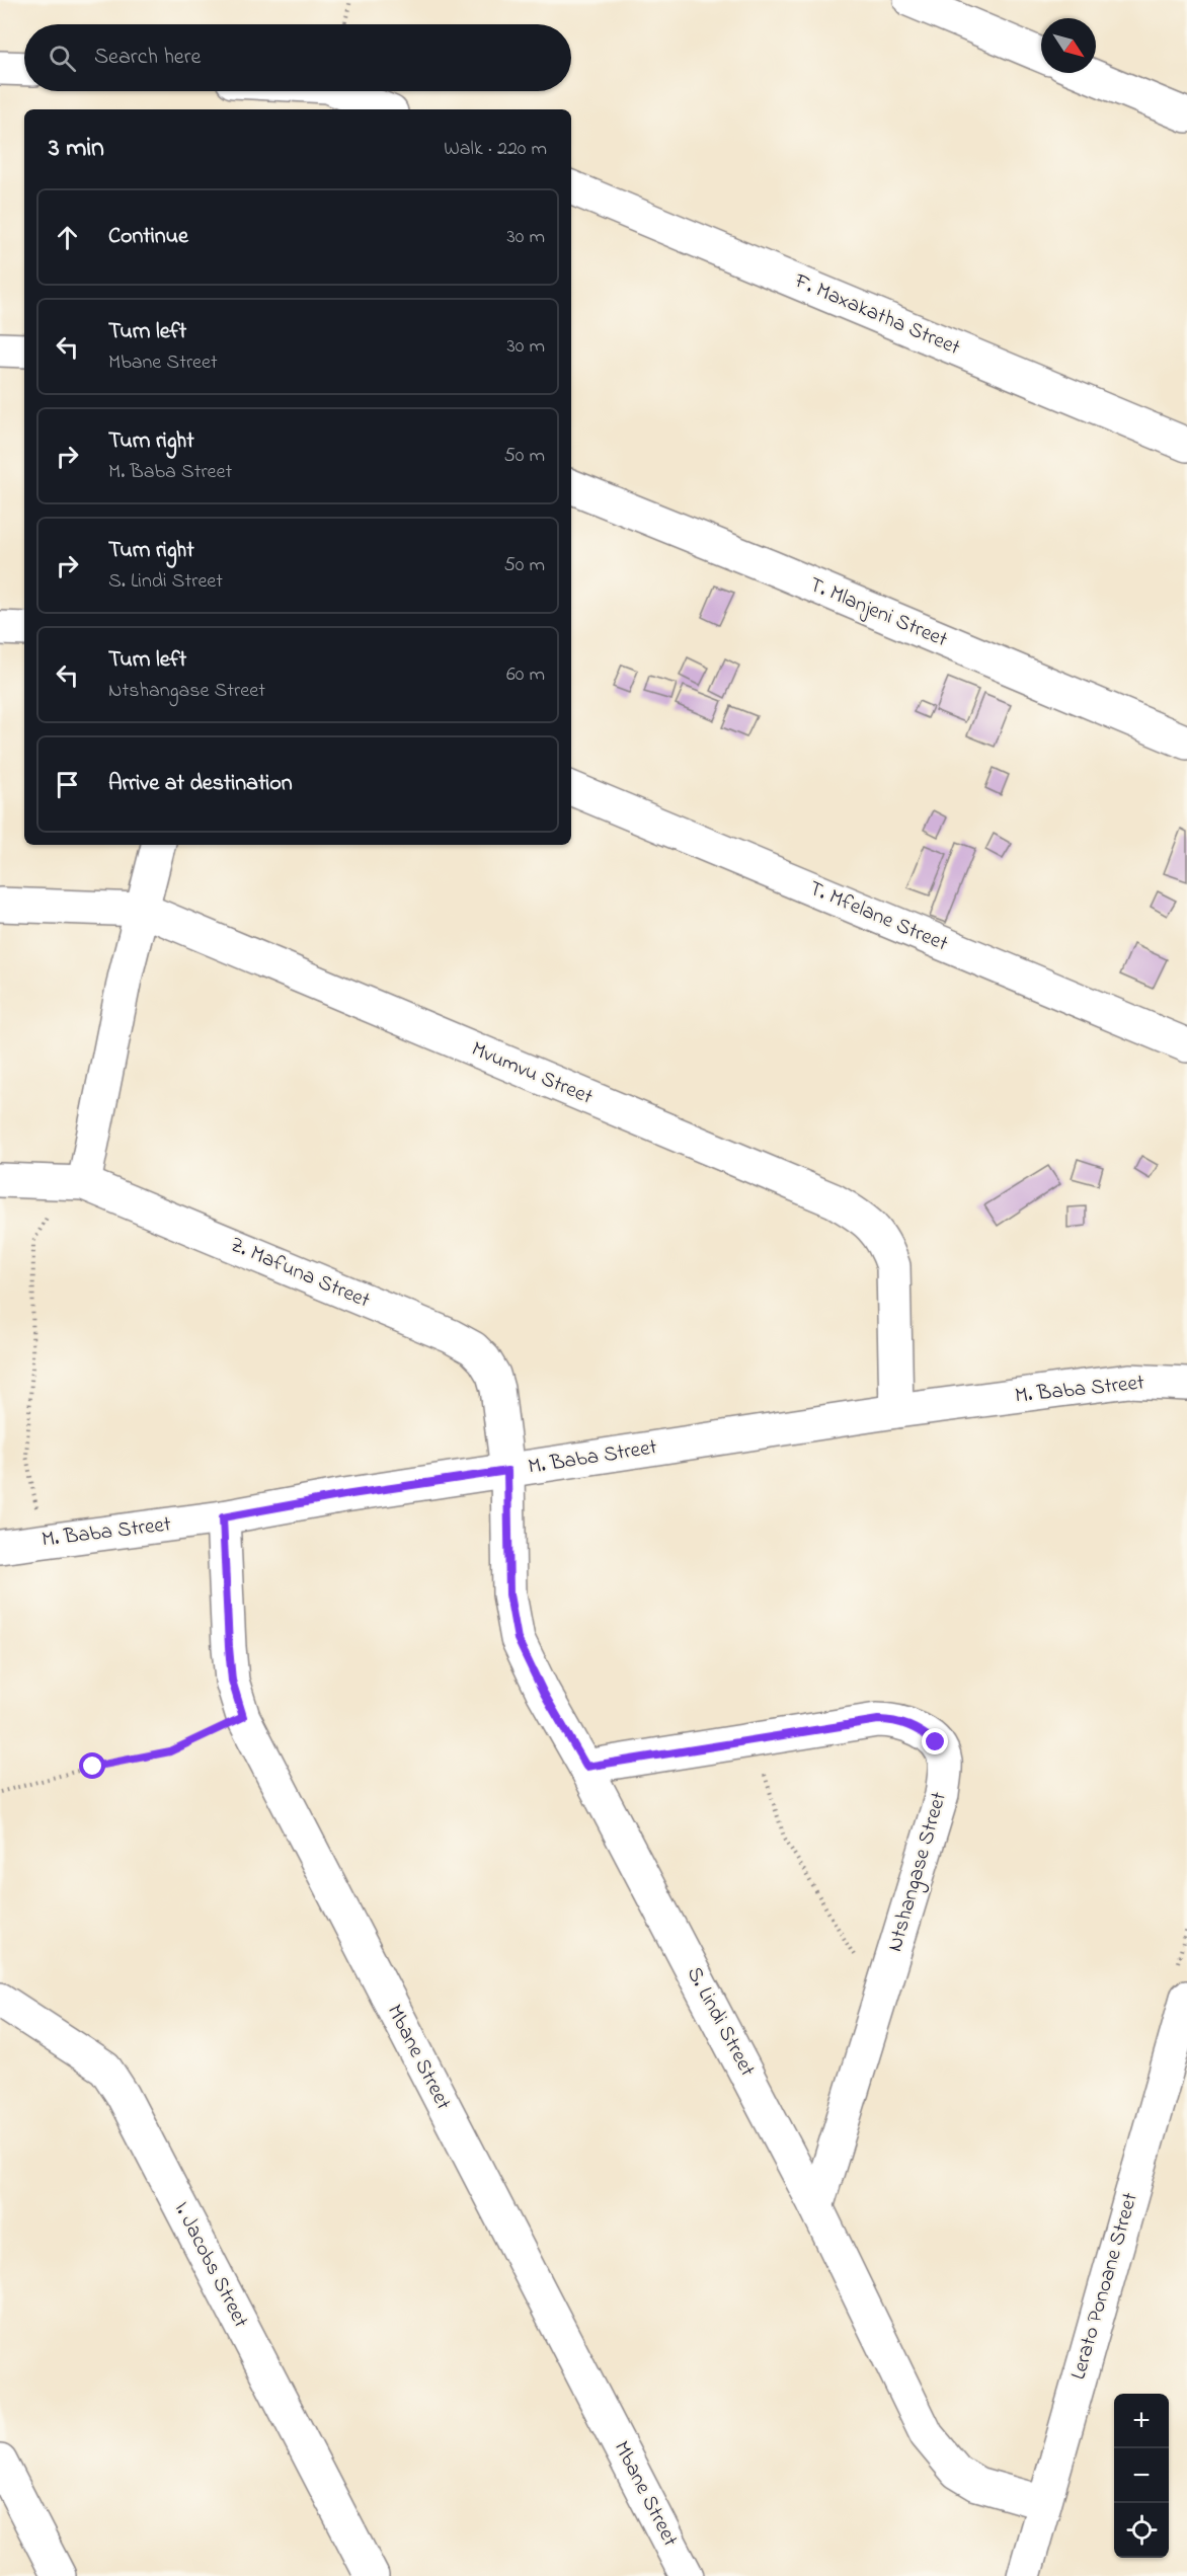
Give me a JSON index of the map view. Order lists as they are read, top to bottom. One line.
{"streets":{"street":["F. Maxakatha Street","T. Mlanjeni Street","T. Mfelane Street","Mvumvu Street","Z. Mafuna Street","M. Baba Street","Ntshangase Street","S. Lindi Street","Mbane Street","I. Jacobs Street","Lerato Ponoane Street"]},"crossings":[["Mvumvu Street","M. Baba Street"],["Z. Mafuna Street","M. Baba Street"],["Z. Mafuna Street","S. Lindi Street"],["M. Baba Street","S. Lindi Street"],["M. Baba Street","Mbane Street"],["Ntshangase Street","S. Lindi Street"],["S. Lindi Street","Lerato Ponoane Street"]],"north":"bottom right","page":{"search":"Search here","heading":["3 min","Walk · 220 m"],"list":[["Continue","30 m"],["Turn left","Mbane Street","30 m"],["Turn right","M. Baba Street","50 m"],["Turn right","S. Lindi Street","50 m"],["Turn left","Ntshangase Street","60 m"],"Arrive at destination"],"map_buttons":["+","−"]}}
